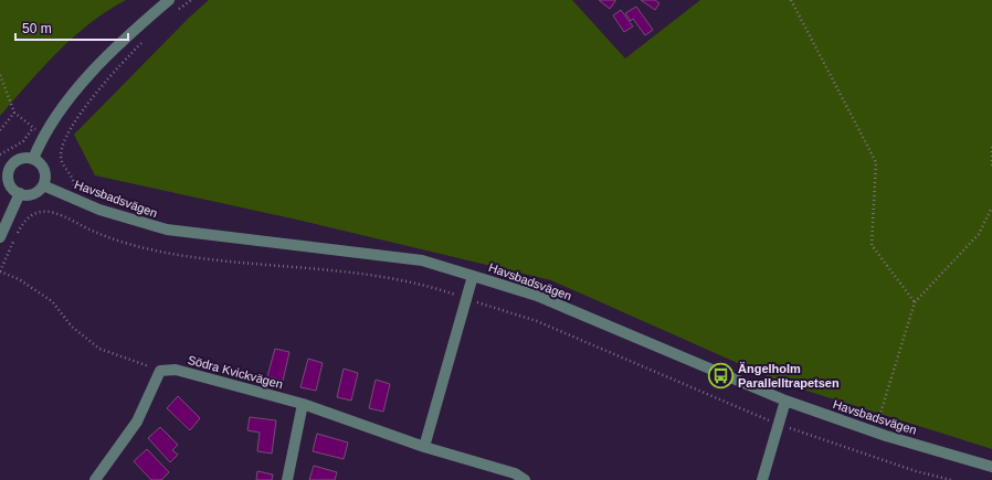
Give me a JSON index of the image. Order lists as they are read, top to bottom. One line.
{"streets":{"street":["Havsbadsvägen","Södra Kvickvägen"]},"places":{"bus stop":["Ängelholm Parallelltrapetsen"]},"scale_bar":"50 m"}
